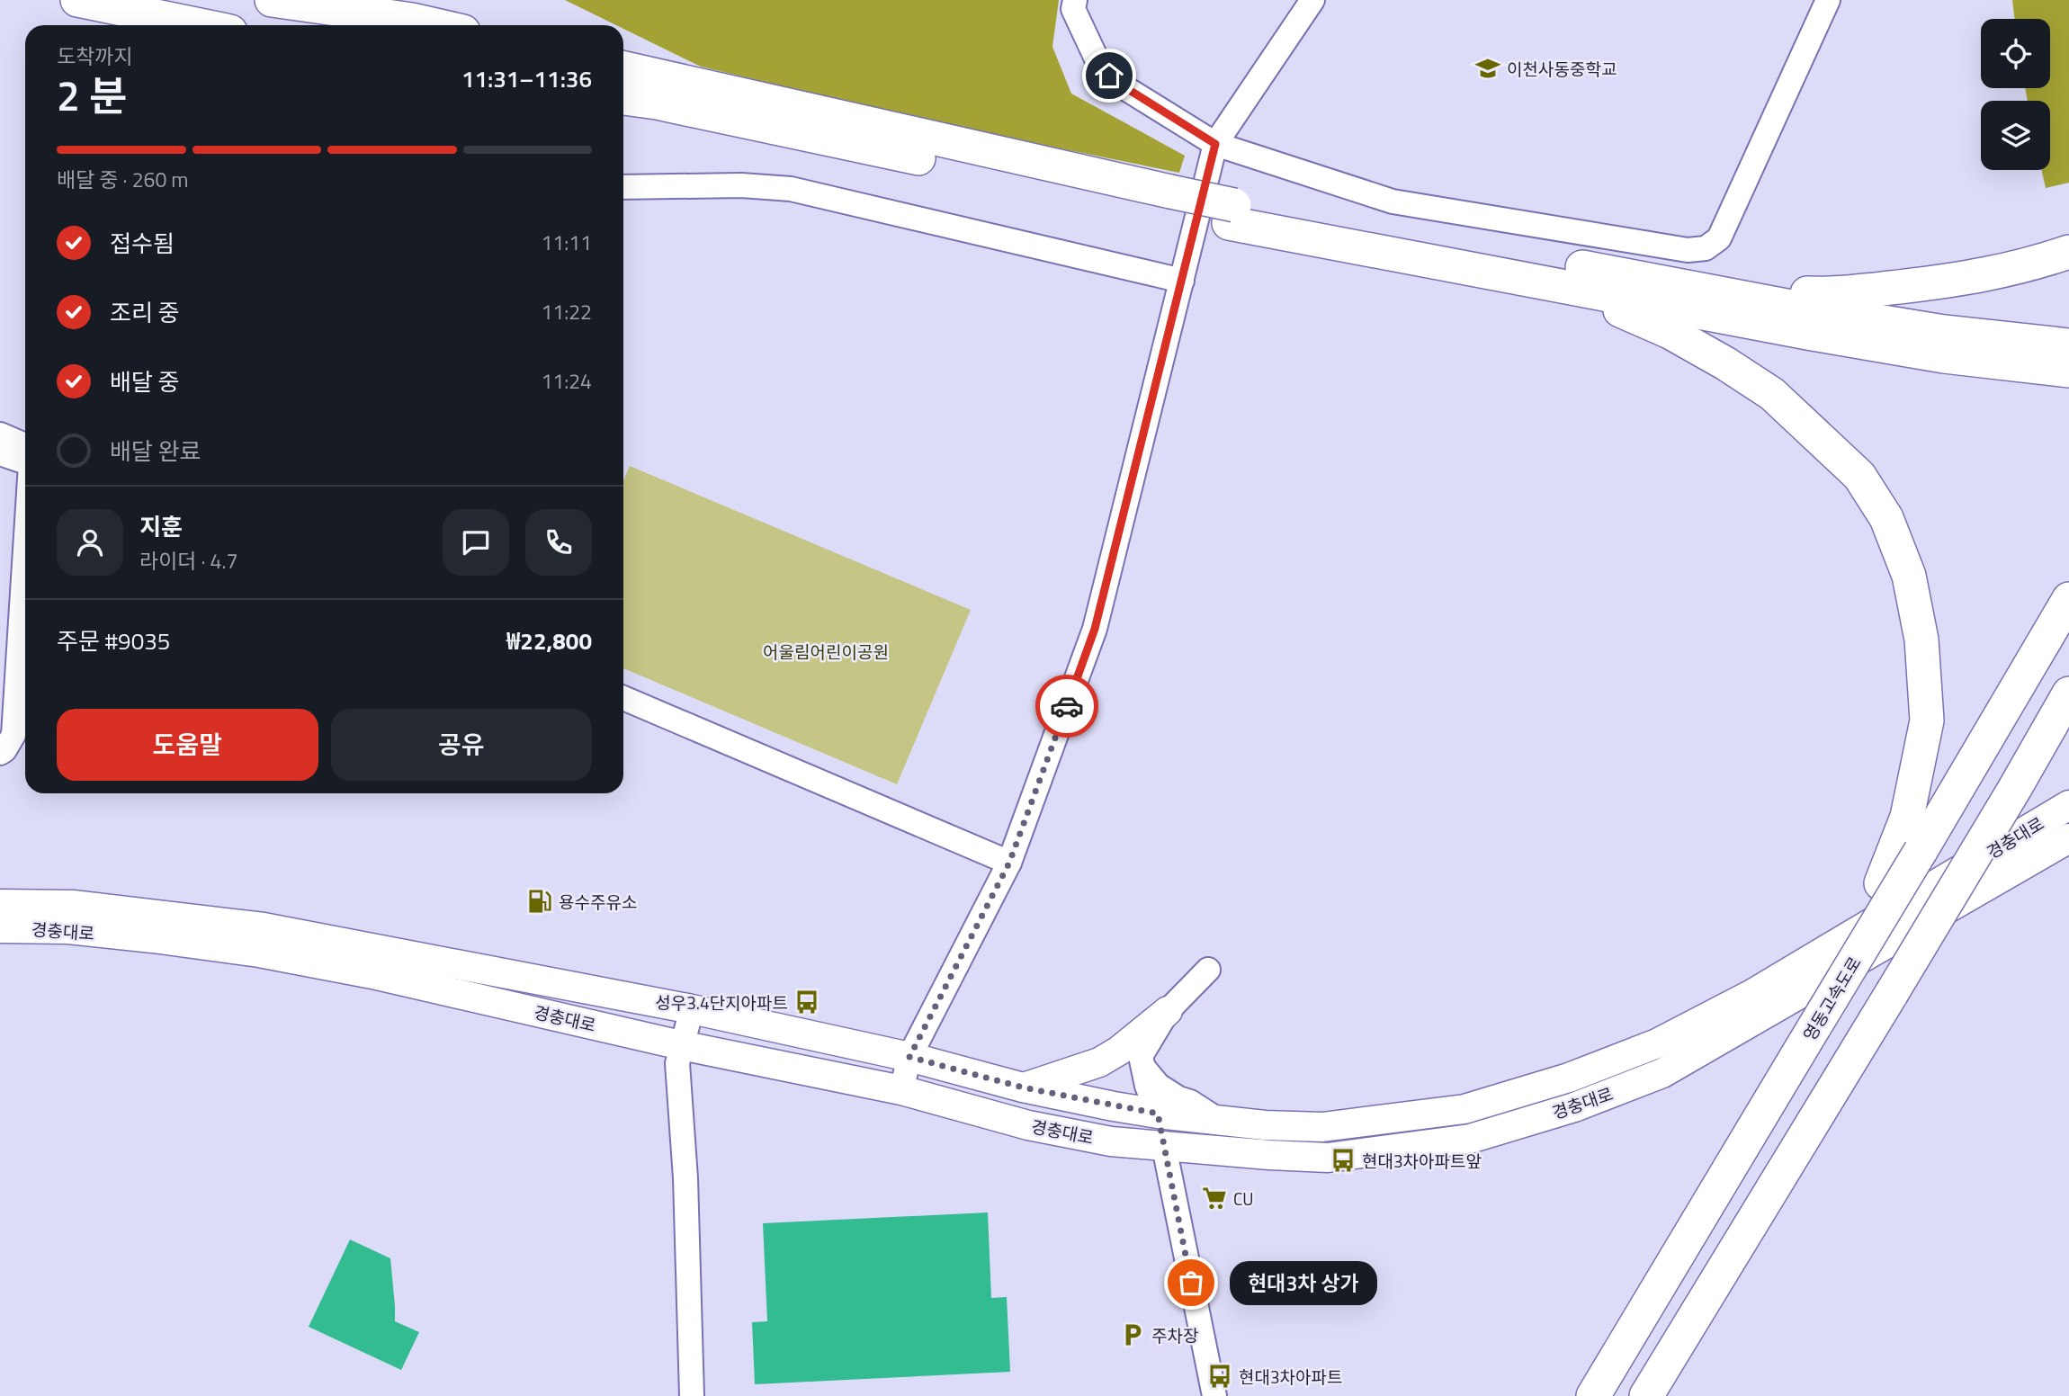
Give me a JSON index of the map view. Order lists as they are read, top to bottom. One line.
{"streets":{"highway":["영동고속도로"],"main road":["경충대로"]},"parks":["어울림어린이공원"],"places":{"school or university":["이천사동중학교"],"fuel station":["용수주유소"],"bus stop":["성우3.4단지아파트","현대3차아파트앞","현대3차아파트"],"supermarket":["CU"],"other":["현대3차 상가"],"parking":["주차장"]},"page":{"heading":["2 분","도착까지","11:31–11:36"],"panel":["지훈","라이더 · 4.7","주문 #9035","₩22,800"],"bar":"배달 중 · 260 m","list":[["접수됨","11:11"],["조리 중","11:22"],["배달 중","11:24"],"배달 완료"],"buttons":["도움말","공유"],"bubble":"현대3차 상가"}}
